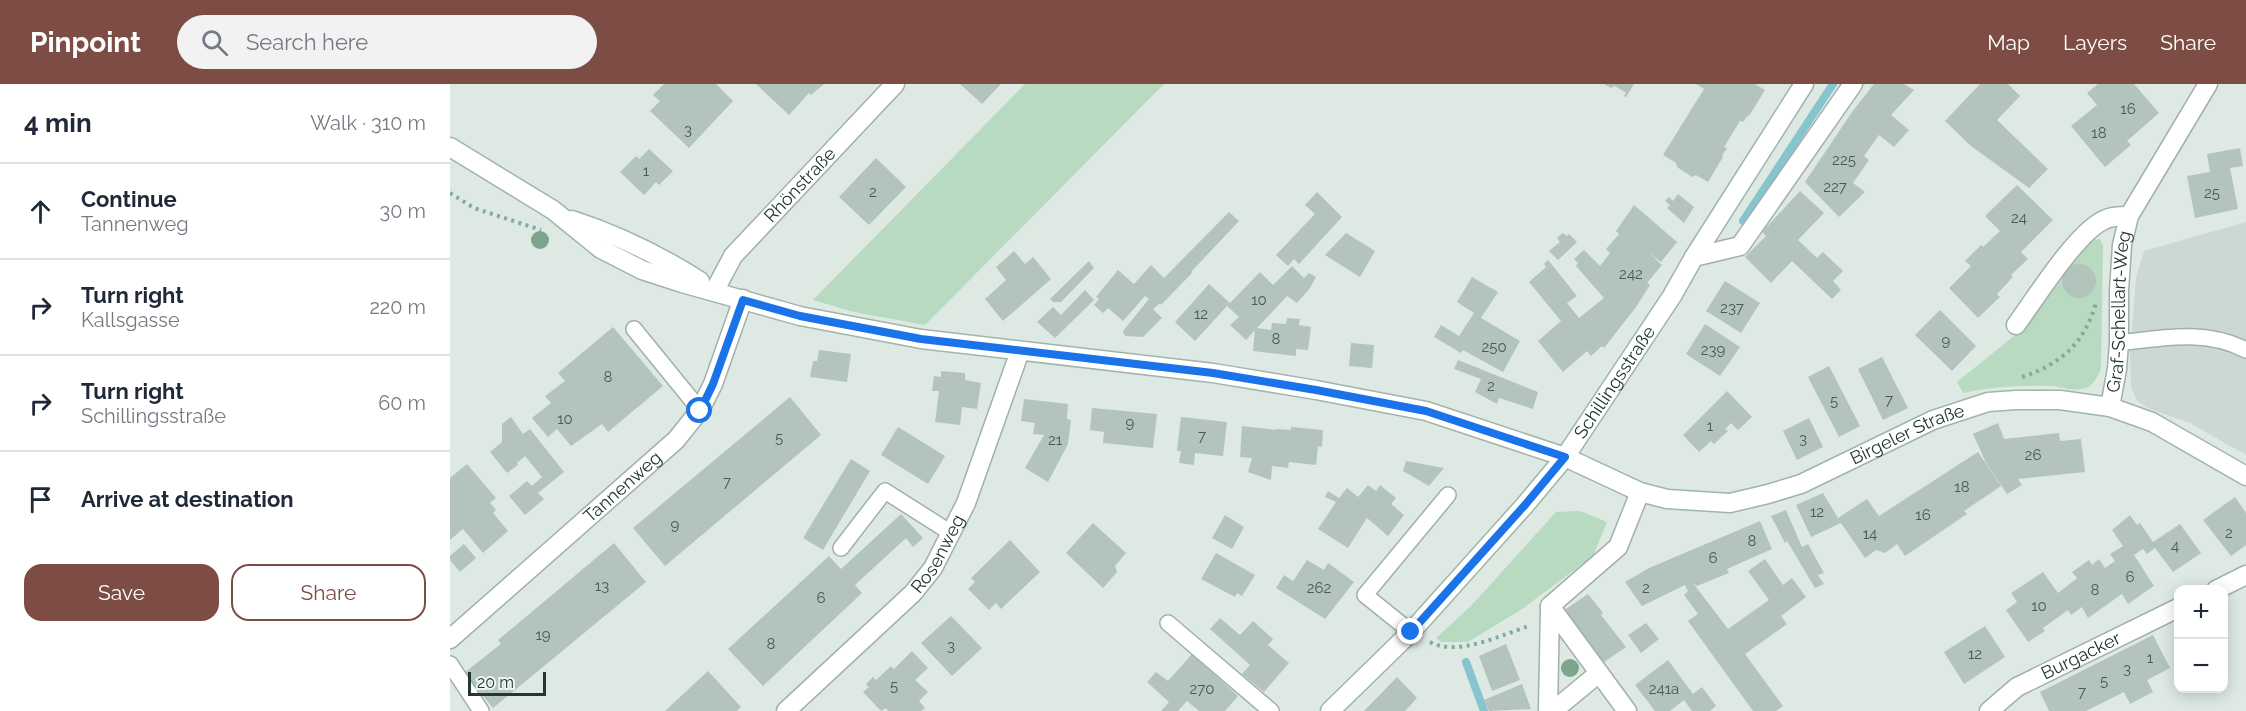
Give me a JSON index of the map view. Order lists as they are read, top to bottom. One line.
{"streets":{"street":["Rhönstraße","Graf-Schellart-Weg","Schillingsstraße","Birgeler Straße","Tannenweg","Rosenweg","Burgacker"]},"crossings":[["Rhönstraße","Birgeler Straße"],["Graf-Schellart-Weg","Birgeler Straße"],["Schillingsstraße","Birgeler Straße"],["Birgeler Straße","Tannenweg"],["Birgeler Straße","Rosenweg"]],"house_numbers":["16","3","18","225","1","227","2","25","24","242","10","237","12","8","9","250","239","8","2","7","5","10","9","1","7","5","3","21","26","7","18","12","16","9","2","14","8","4","6","6","13","262","2","8","6","10","19","8","3","12","1","3","5","5","270","241a","7"],"scale_bar":"20 m","page":{"header":"Pinpoint","search":"Search here","nav":["Map","Layers","Share"],"heading":["4 min","Walk · 310 m"],"list":[["Continue","Tannenweg","30 m"],["Turn right","Kallsgasse","220 m"],["Turn right","Schillingsstraße","60 m"],"Arrive at destination"],"buttons":["Save","Share"],"map_buttons":["+","−"],"scale":"20 m"}}
